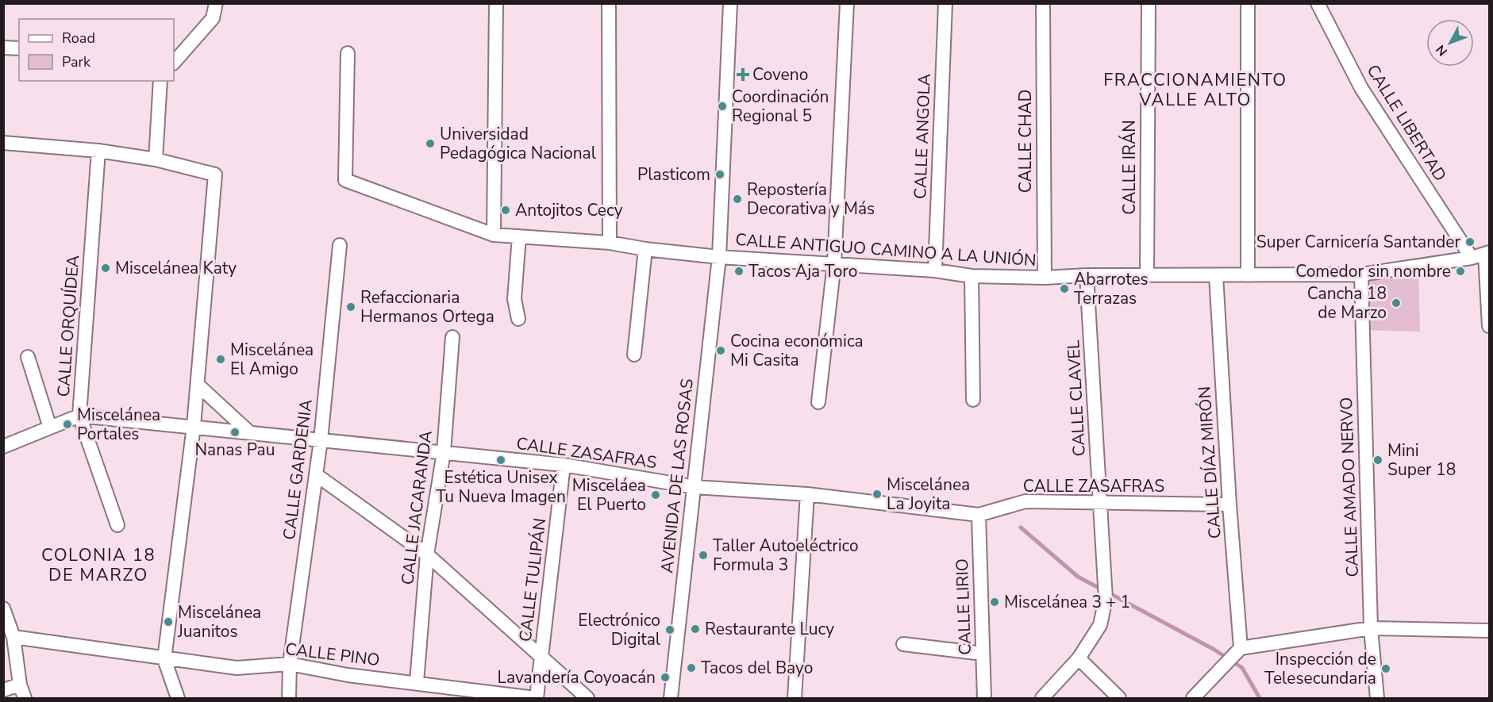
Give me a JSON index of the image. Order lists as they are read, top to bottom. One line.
{"streets":{"street":["CALLE LIBERTAD","CALLE ANGOLA","CALLE CHAD","CALLE IRÁN","CALLE ANTIGUO CAMINO A LA UNIÓN","CALLE ORQUÍDEA","CALLE CLAVEL","CALLE ZASAFRAS","CALLE DÍAZ MIRÓN","CALLE GARDENIA","AVENIDA DE LAS ROSAS","CALLE AMADO NERVO","CALLE JACARANDA","CALLE TULIPÁN","CALLE LIRIO","CALLE PINO"]},"crossings":[["CALLE LIBERTAD","CALLE ANTIGUO CAMINO A LA UNIÓN"],["CALLE ANGOLA","CALLE ANTIGUO CAMINO A LA UNIÓN"],["CALLE CHAD","CALLE ANTIGUO CAMINO A LA UNIÓN"],["CALLE IRÁN","CALLE ANTIGUO CAMINO A LA UNIÓN"],["CALLE ANTIGUO CAMINO A LA UNIÓN","CALLE CLAVEL"],["CALLE ANTIGUO CAMINO A LA UNIÓN","CALLE DÍAZ MIRÓN"],["CALLE ANTIGUO CAMINO A LA UNIÓN","AVENIDA DE LAS ROSAS"],["CALLE ANTIGUO CAMINO A LA UNIÓN","CALLE AMADO NERVO"],["CALLE ORQUÍDEA","CALLE ZASAFRAS"],["CALLE CLAVEL","CALLE ZASAFRAS"],["CALLE ZASAFRAS","CALLE DÍAZ MIRÓN"],["CALLE ZASAFRAS","CALLE GARDENIA"],["CALLE ZASAFRAS","AVENIDA DE LAS ROSAS"],["CALLE ZASAFRAS","CALLE JACARANDA"],["CALLE ZASAFRAS","CALLE TULIPÁN"],["CALLE ZASAFRAS","CALLE LIRIO"],["CALLE GARDENIA","CALLE PINO"],["CALLE JACARANDA","CALLE PINO"],["CALLE TULIPÁN","CALLE PINO"]],"districts":["FRACCIONAMIENTO VALLE ALTO","COLONIA 18 DE MARZO"],"places":{"health":["Coveno"],"other":["Coordinación Regional 5","Universidad Pedagógica Nacional","Plasticom","Repostería Decorativa y Más","Antojitos Cecy","Super Carnicería Santander","Miscelánea Katy","Tacos Aja Toro","Comedor sin nombre","Abarrotes Terrazas","Cancha 18 de Marzo","Refaccionaria Hermanos Ortega","Cocina económica Mi Casita","Miscelánea El Amigo","Miscelánea Portales","Nanas Pau","Estética Unisex Tu Nueva Imagen","Mini Super 18","Miscelánea La Joyita","Misceláea El Puerto","Taller Autoeléctrico Formula 3","Miscelánea 3 + 1","Miscelánea Juanitos","Restaurante Lucy","Electrónico Digital","Tacos del Bayo","Inspección de Telesecundaria","Lavandería Coyoacán"]},"legend":["Road","Park"],"north":"bottom left"}
